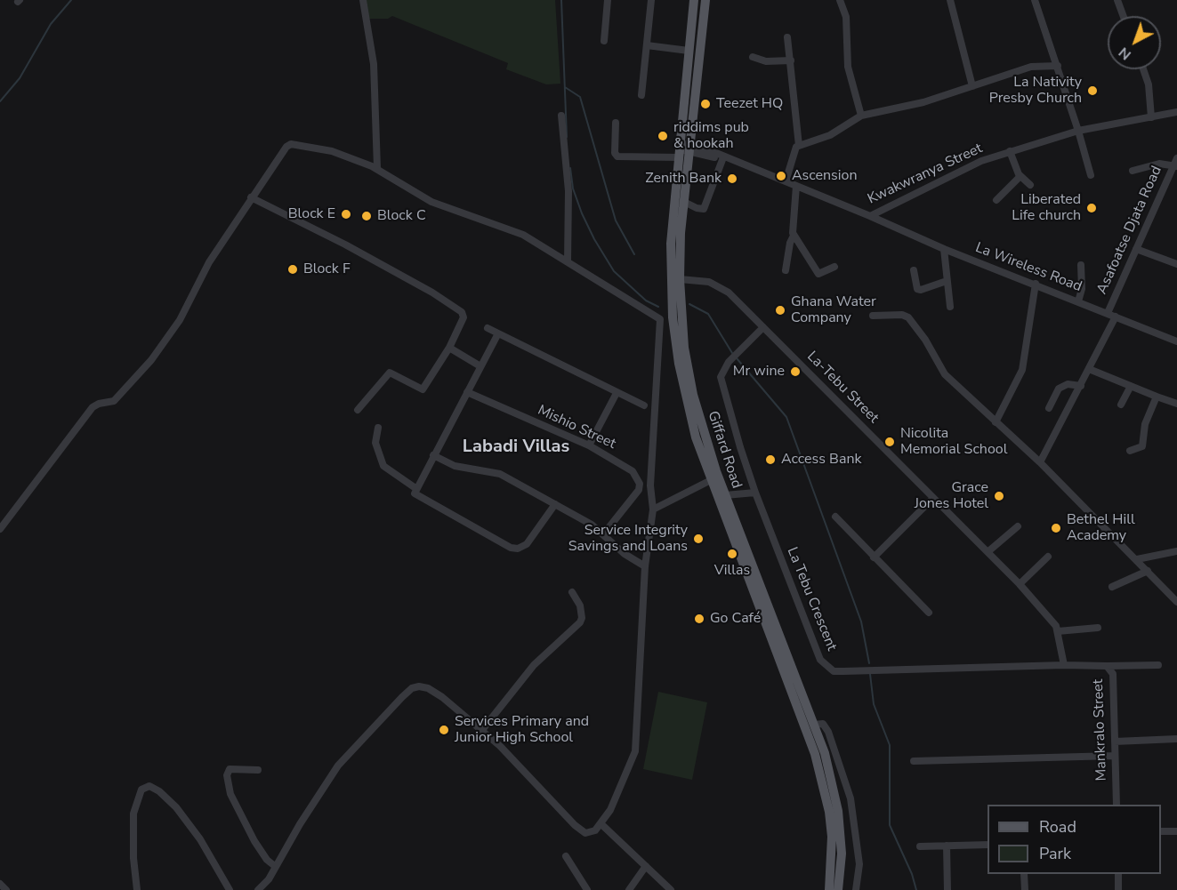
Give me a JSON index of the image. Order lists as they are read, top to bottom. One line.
{"streets":{"main road":["Giffard Road"],"street":["Kwakwranya Street","Asafoatse Djata Road","La Wireless Road","La-Tebu Street","Mishio Street","La Tebu Crescent","Mankralo Street"]},"crossings":[["Kwakwranya Street","La Wireless Road"],["Kwakwranya Street","Giffard Road"],["Asafoatse Djata Road","La Wireless Road"],["La-Tebu Street","Giffard Road"],["La-Tebu Street","La Tebu Crescent"],["La-Tebu Street","Mankralo Street"],["La Tebu Crescent","Mankralo Street"]],"districts":["Labadi Villas"],"places":["La Nativity Presby Church","Teezet HQ","riddims pub & hookah","Ascension","Zenith Bank","Liberated Life church","Block E","Block C","Block F","Ghana Water Company","Mr wine","Nicolita Memorial School","Access Bank","Grace Jones Hotel","Bethel Hill Academy","Service Integrity Savings and Loans","Villas","Go Café","Services Primary and Junior High School"],"legend":["Road","Park"],"north":"bottom left"}
